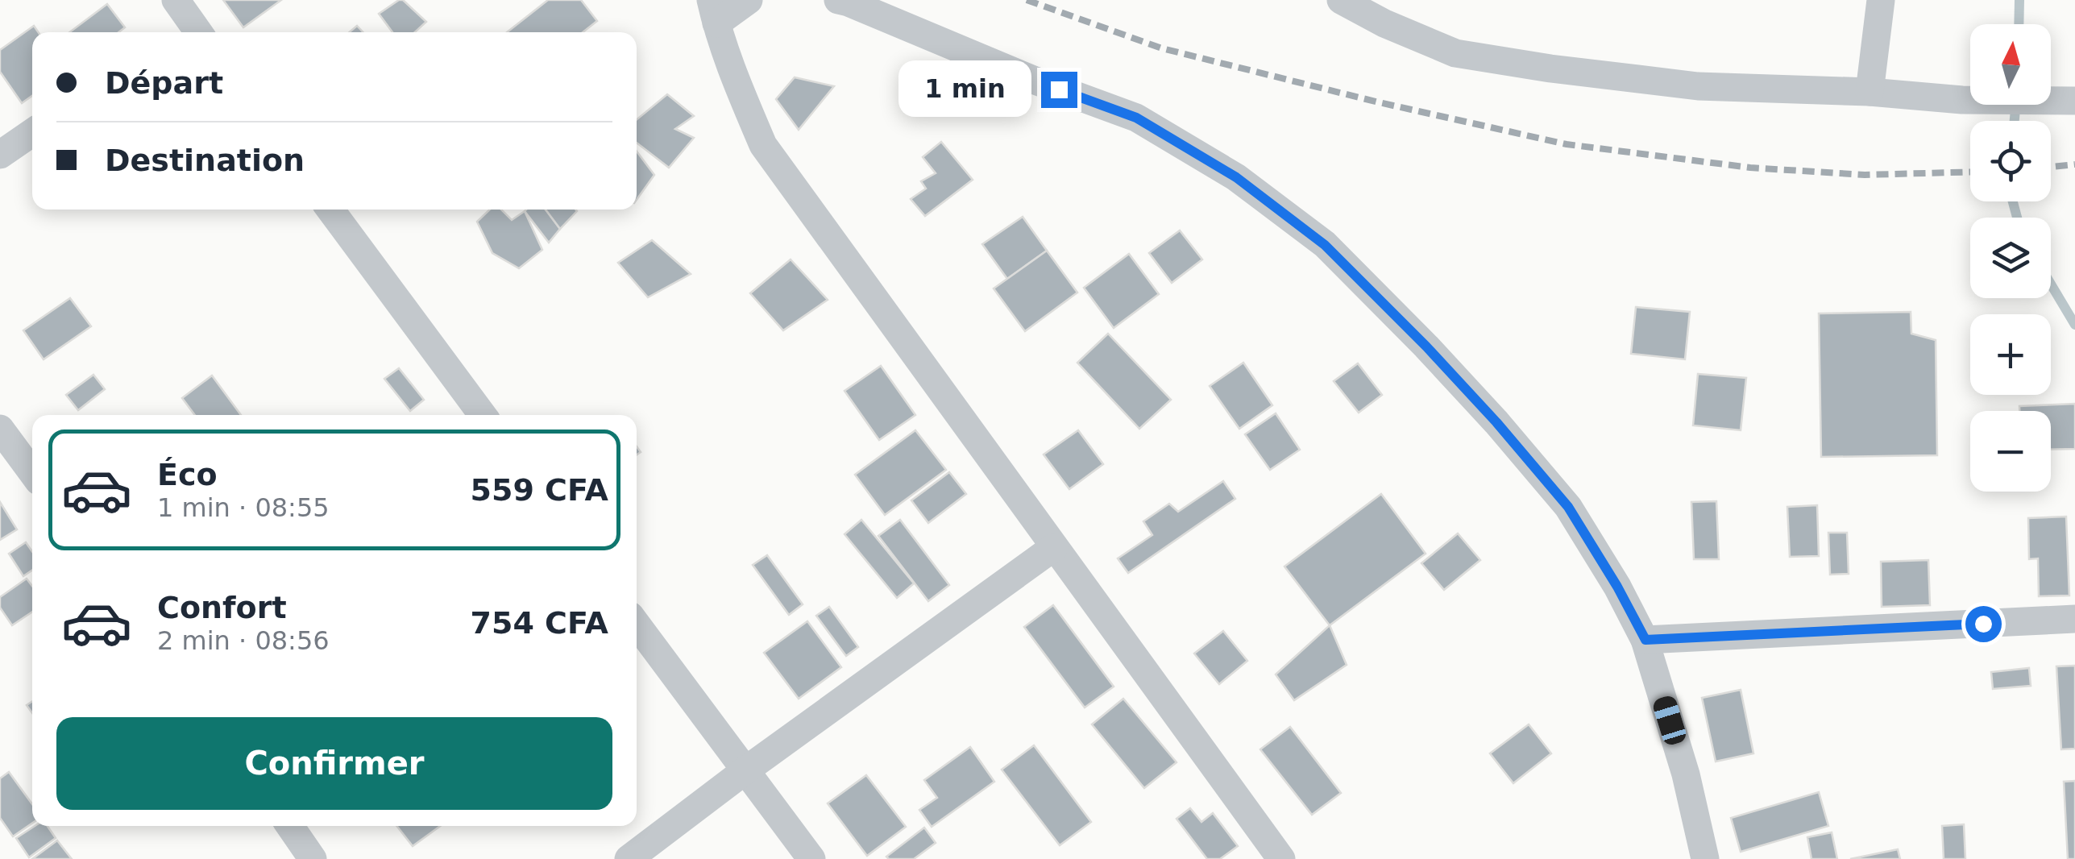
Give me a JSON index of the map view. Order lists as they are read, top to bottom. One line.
{"north":"top","page":{"map_buttons":["+","−"],"banner":["Départ","Destination"],"bubble":"1 min","list":[{"name":"Éco","note":"1 min · 08:55","value":"559 CFA"},{"name":"Confort","note":"2 min · 08:56","value":"754 CFA"}],"buttons":"Confirmer"}}
